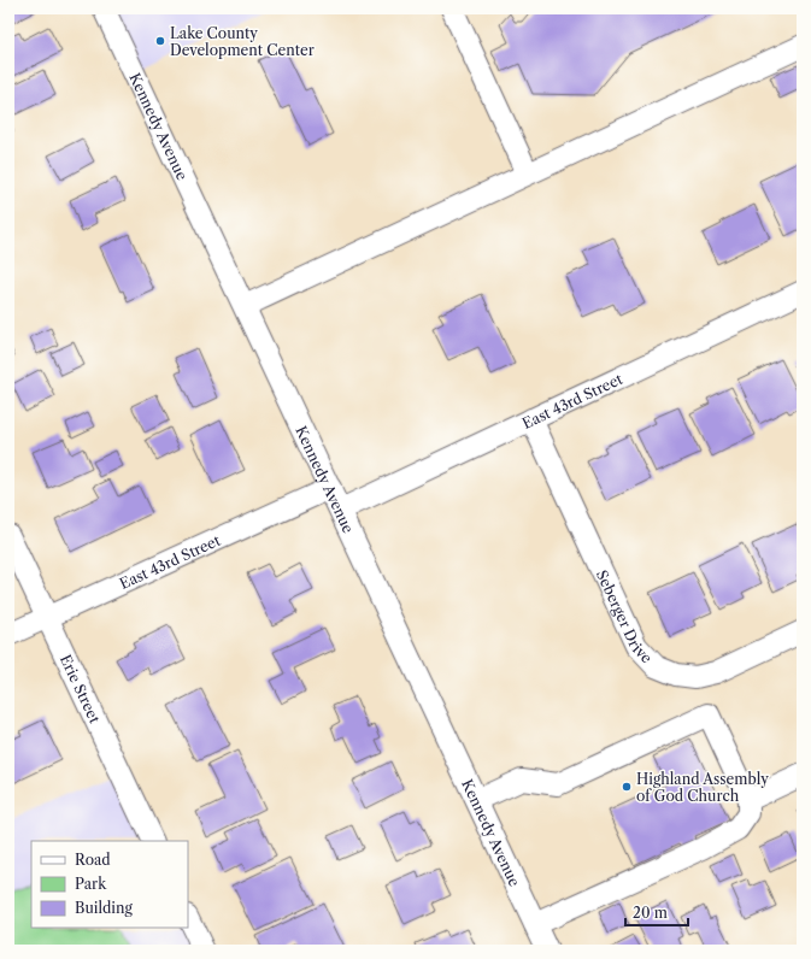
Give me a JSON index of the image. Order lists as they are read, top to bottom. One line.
{"streets":{"street":["Kennedy Avenue","East 43rd Street","Seberger Drive","Erie Street"]},"crossings":[["Kennedy Avenue","East 43rd Street"],["East 43rd Street","Seberger Drive"],["East 43rd Street","Erie Street"]],"places":["Lake County Development Center","Highland Assembly of God Church"],"legend":["Road","Park","Building"],"scale_bar":"20 m"}
